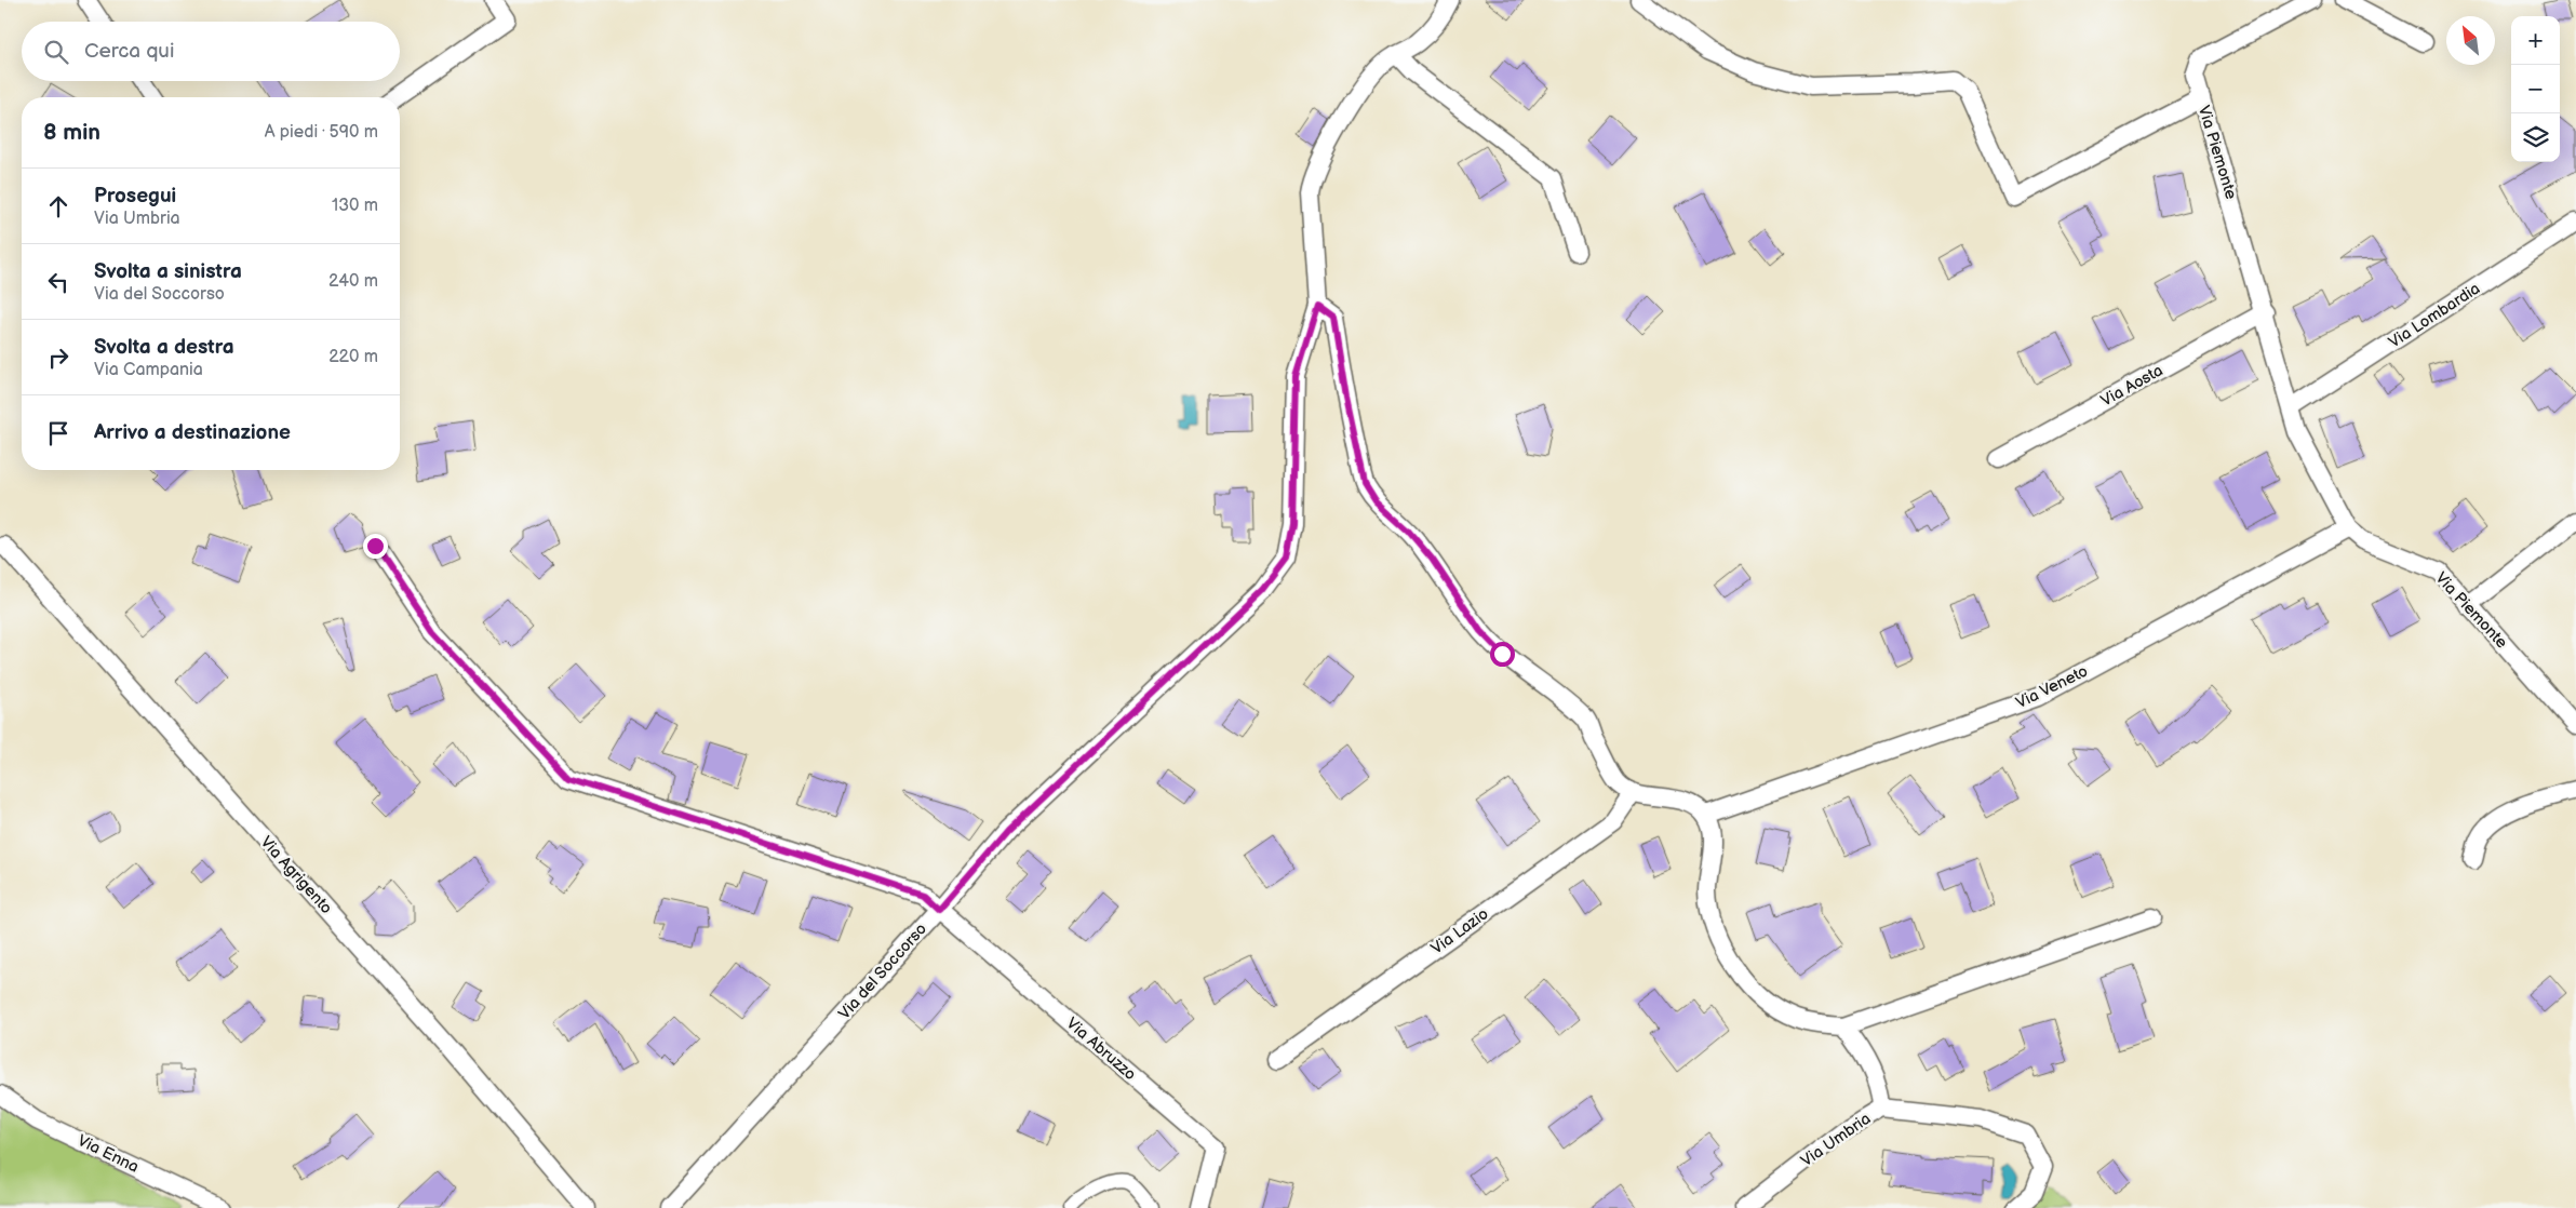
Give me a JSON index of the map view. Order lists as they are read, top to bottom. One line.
{"streets":{"street":["Via Piemonte","Via Lombardia","Via Aosta","Via Veneto","Via Agrigento","Via Lazio","Via del Soccorso","Via Abruzzo","Via Umbria","Via Enna"]},"crossings":[["Via Piemonte","Via Lombardia"],["Via Piemonte","Via Aosta"],["Via Piemonte","Via Veneto"],["Via del Soccorso","Via Abruzzo"]],"north":"top left","page":{"map_buttons":["+","−"],"search":"Cerca qui","heading":["8 min","A piedi · 590 m"],"list":[["Prosegui","Via Umbria","130 m"],["Svolta a sinistra","Via del Soccorso","240 m"],["Svolta a destra","Via Campania","220 m"],"Arrivo a destinazione"]}}
